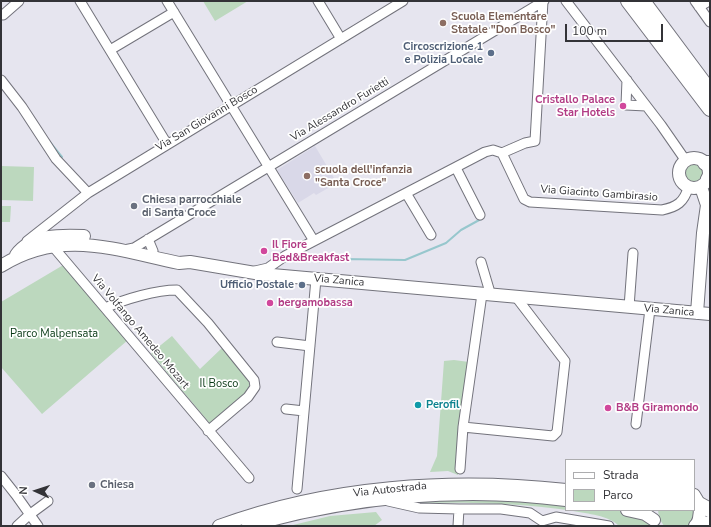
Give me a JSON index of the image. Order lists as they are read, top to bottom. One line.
{"streets":{"main road":["Via San Giovanni Bosco","Via Zanica","Via Autostrada"],"street":["Via Alessandro Furietti","Via Giacinto Gambirasio","Via Volfango Amedeo Mozart"]},"crossings":[["Via Alessandro Furietti","Via Zanica"],["Via San Giovanni Bosco","Via Zanica"],["Via San Giovanni Bosco","Via Volfango Amedeo Mozart"],["Via Zanica","Via Volfango Amedeo Mozart"]],"parks":["Parco Malpensata","Il Bosco"],"places":["Scuola Elementare Statale \"Don Bosco\"","Circoscrizione 1 e Polizia Locale","Cristallo Palace Star Hotels","scuola dell'infanzia \"Santa Croce\"","Chiesa parrocchiale di Santa Croce","Il Fiore Bed&Breakfast","Ufficio Postale","bergamobassa","Perofil","B&B Giramondo","Chiesa"],"legend":["Strada","Parco"],"scale_bar":"100 m","north":"left"}
